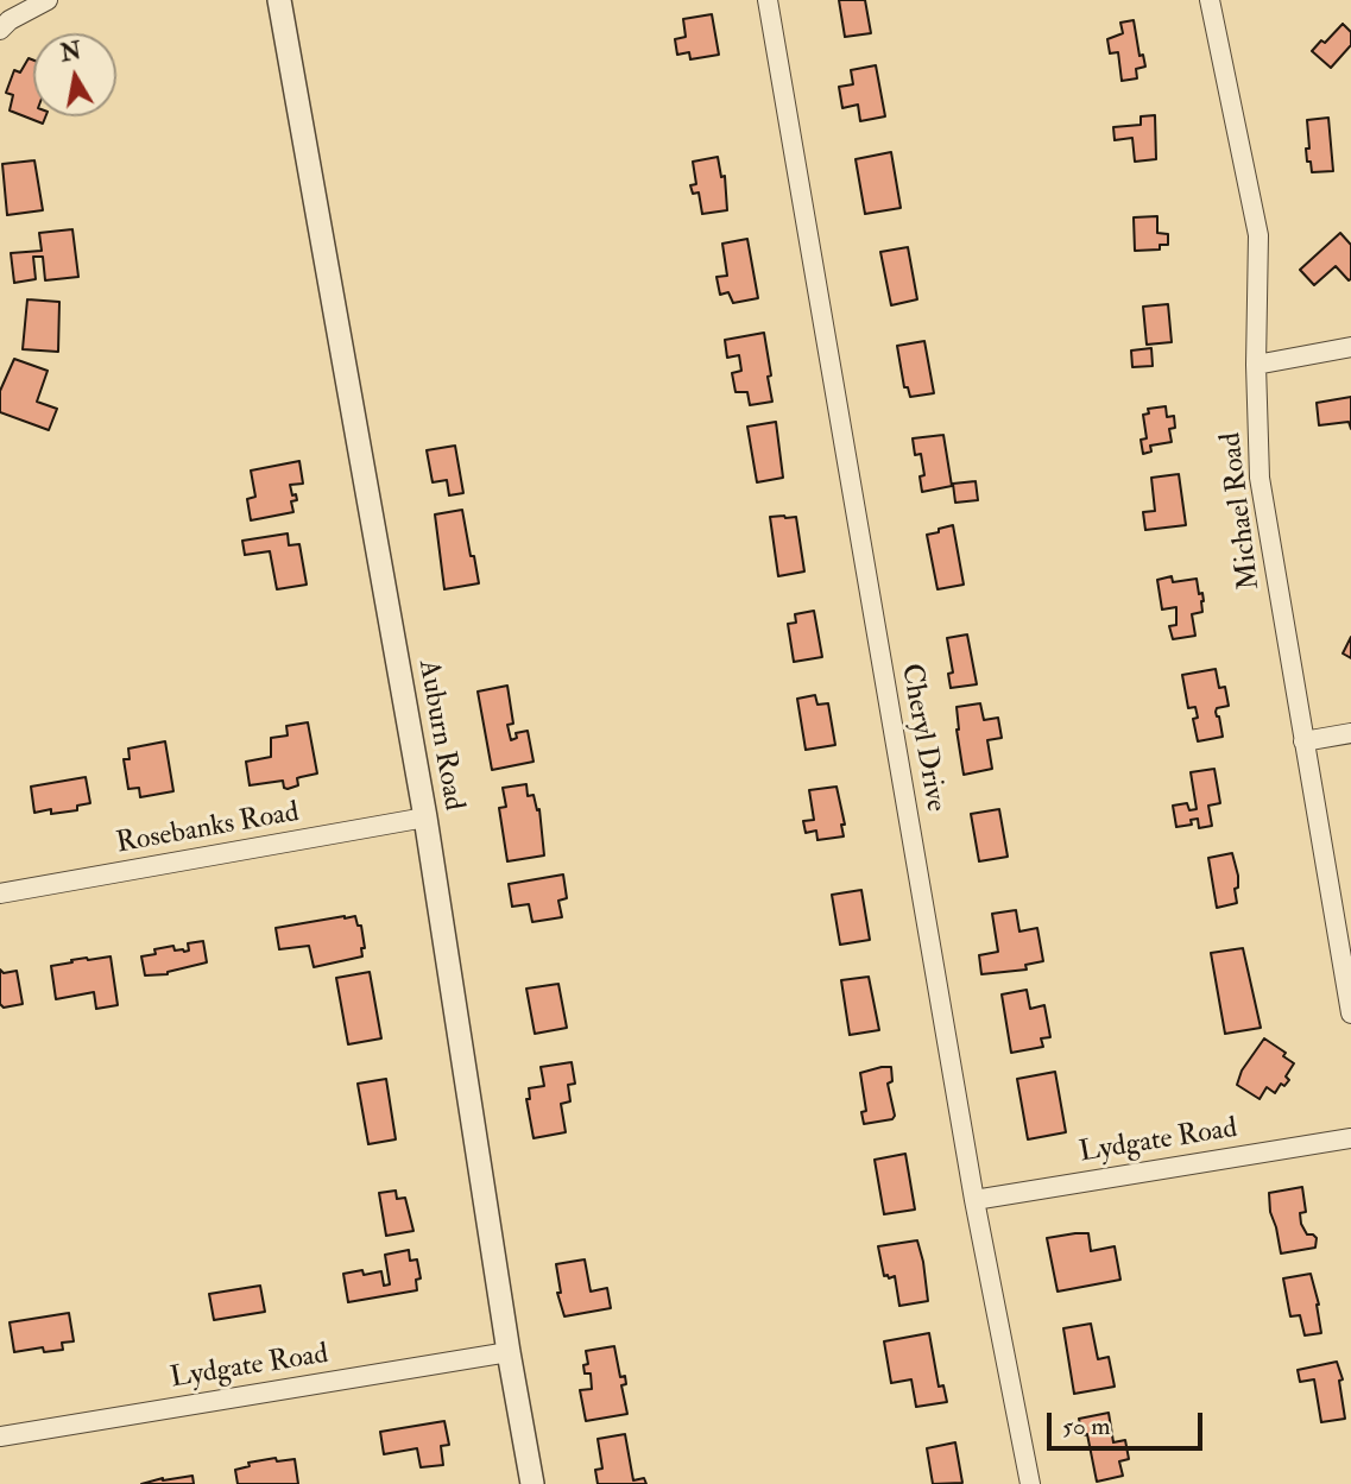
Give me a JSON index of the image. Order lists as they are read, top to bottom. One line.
{"streets":{"street":["Michael Road","Auburn Road","Cheryl Drive","Rosebanks Road","Lydgate Road"]},"crossings":[["Auburn Road","Rosebanks Road"],["Auburn Road","Lydgate Road"],["Cheryl Drive","Lydgate Road"]],"scale_bar":"50 m","north":"top"}
